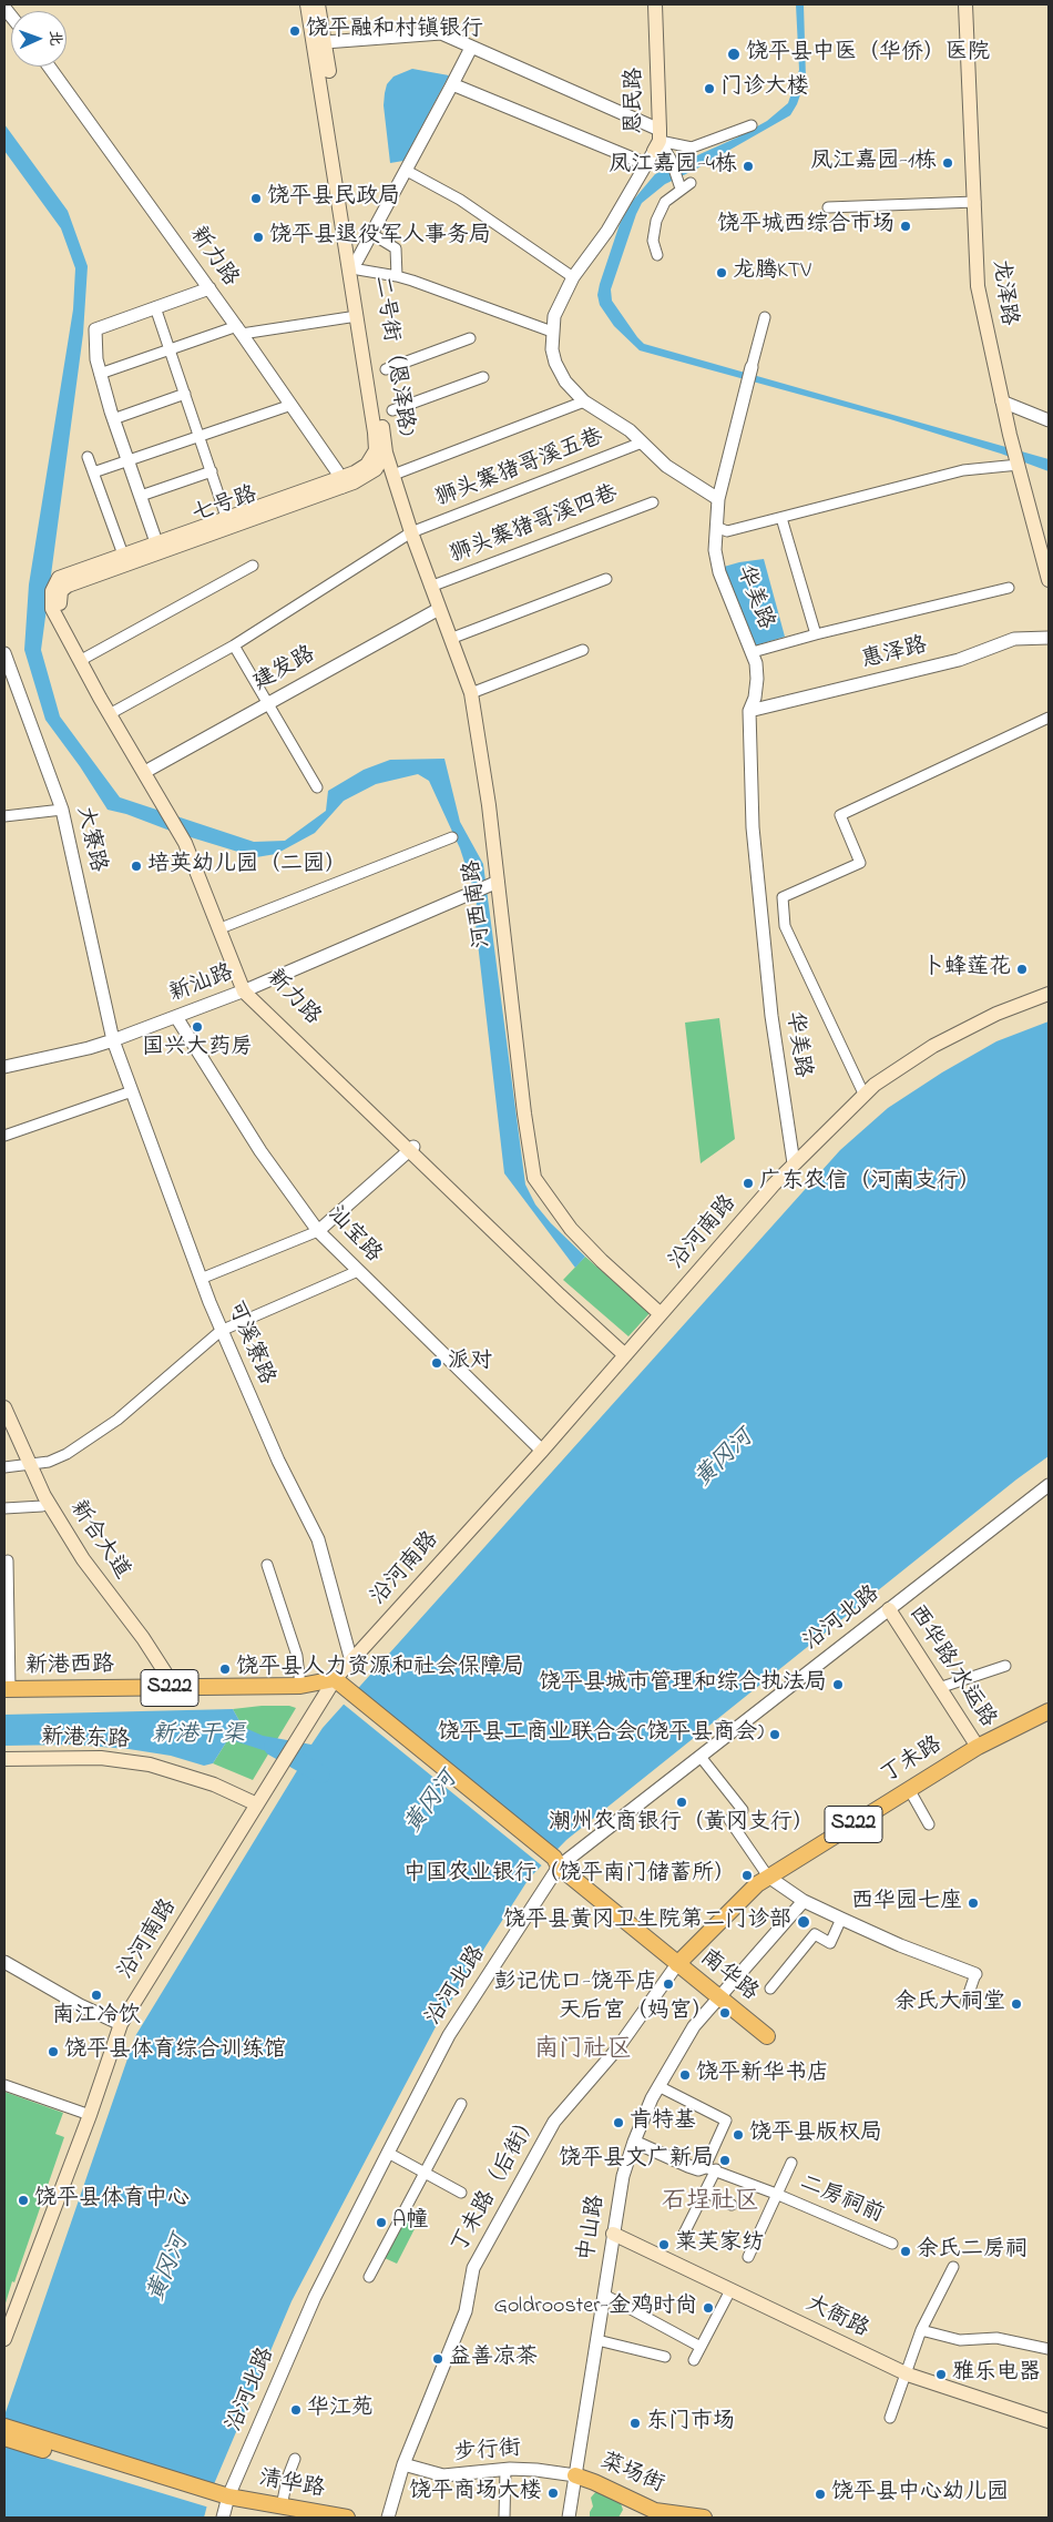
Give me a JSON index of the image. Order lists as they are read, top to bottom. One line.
{"streets":{"main road":["恩民路","新力路","龙泽路","二号街（恩泽路)","七号路","河西南路","沿河南路","新合大道","新港西路","西华路/水运路","S222","新港东路","丁未路","南华路","大衙路","菜场街","清华路"],"street":["狮头寨猪哥溪五巷","狮头寨猪哥溪四巷","华美路","惠泽路","建发路","大寮路","新汕路","汕宝路","可溪寮路","沿河北路","丁未路（后街）","二房祠前","中山路","步行街"]},"crossings":[["新力路","狮头寨猪哥溪五巷"],["新力路","七号路"],["新力路","建发路"],["新力路","新汕路"],["新力路","沿河南路"],["二号街（恩泽路)","七号路"],["二号街（恩泽路)","河西南路"],["狮头寨猪哥溪五巷","河西南路"],["七号路","河西南路"],["狮头寨猪哥溪四巷","河西南路"],["华美路","惠泽路"],["华美路","沿河南路"],["建发路","河西南路"],["大寮路","新汕路"],["大寮路","可溪寮路"],["河西南路","新汕路"],["河西南路","沿河南路"],["新汕路","汕宝路"],["新汕路","可溪寮路"],["沿河南路","汕宝路"],["沿河南路","可溪寮路"],["沿河南路","新港西路"],["沿河南路","新港东路"],["沿河南路","南华路"],["新合大道","新港西路"],["沿河北路","西华路/水运路"],["沿河北路","南华路"],["沿河北路","清华路"],["新港西路","南华路"],["西华路/水运路","丁未路"],["丁未路","南华路"],["丁未路","丁未路（后街）"],["南华路","丁未路（后街）"],["南华路","中山路"],["丁未路（后街）","步行街"],["中山路","大衙路"],["中山路","步行街"],["中山路","菜场街"],["步行街","菜场街"]],"districts":["南门社区","石埕社区"],"water":["黄冈河","新港干渠"],"places":["饶平融和村镇银行","饶平县中医（华侨）医院","门诊大楼","凤江嘉园-1栋","凤江嘉园-4栋","饶平县民政局","饶平城西综合市场","饶平县退役军人事务局","龙腾KTV","培英幼儿园（二园）","卜蜂莲花","国兴大药房","广东农信（河南支行）","派对","饶平县人力资源和社会保障局","饶平县城市管理和综合执法局","饶平县工商业联合会(饶平县商会)","潮州农商银行（黄冈支行）","中国农业银行（饶平南门储蓄所）","西华园七座","饶平县黄冈卫生院第二门诊部","彭记优口-饶平店","南江冷饮","余氏大祠堂","天后宫（妈宫）","饶平县体育综合训练馆","饶平新华书店","肯特基","饶平县版权局","饶平县文广新局","饶平县体育中心","A幢","莱芙家纺","余氏二房祠","Goldrooster-金鸡时尚","益善凉茶","雅乐电器","华江苑","东门市场","饶平商场大楼","饶平县中心幼儿园"],"north":"right"}
